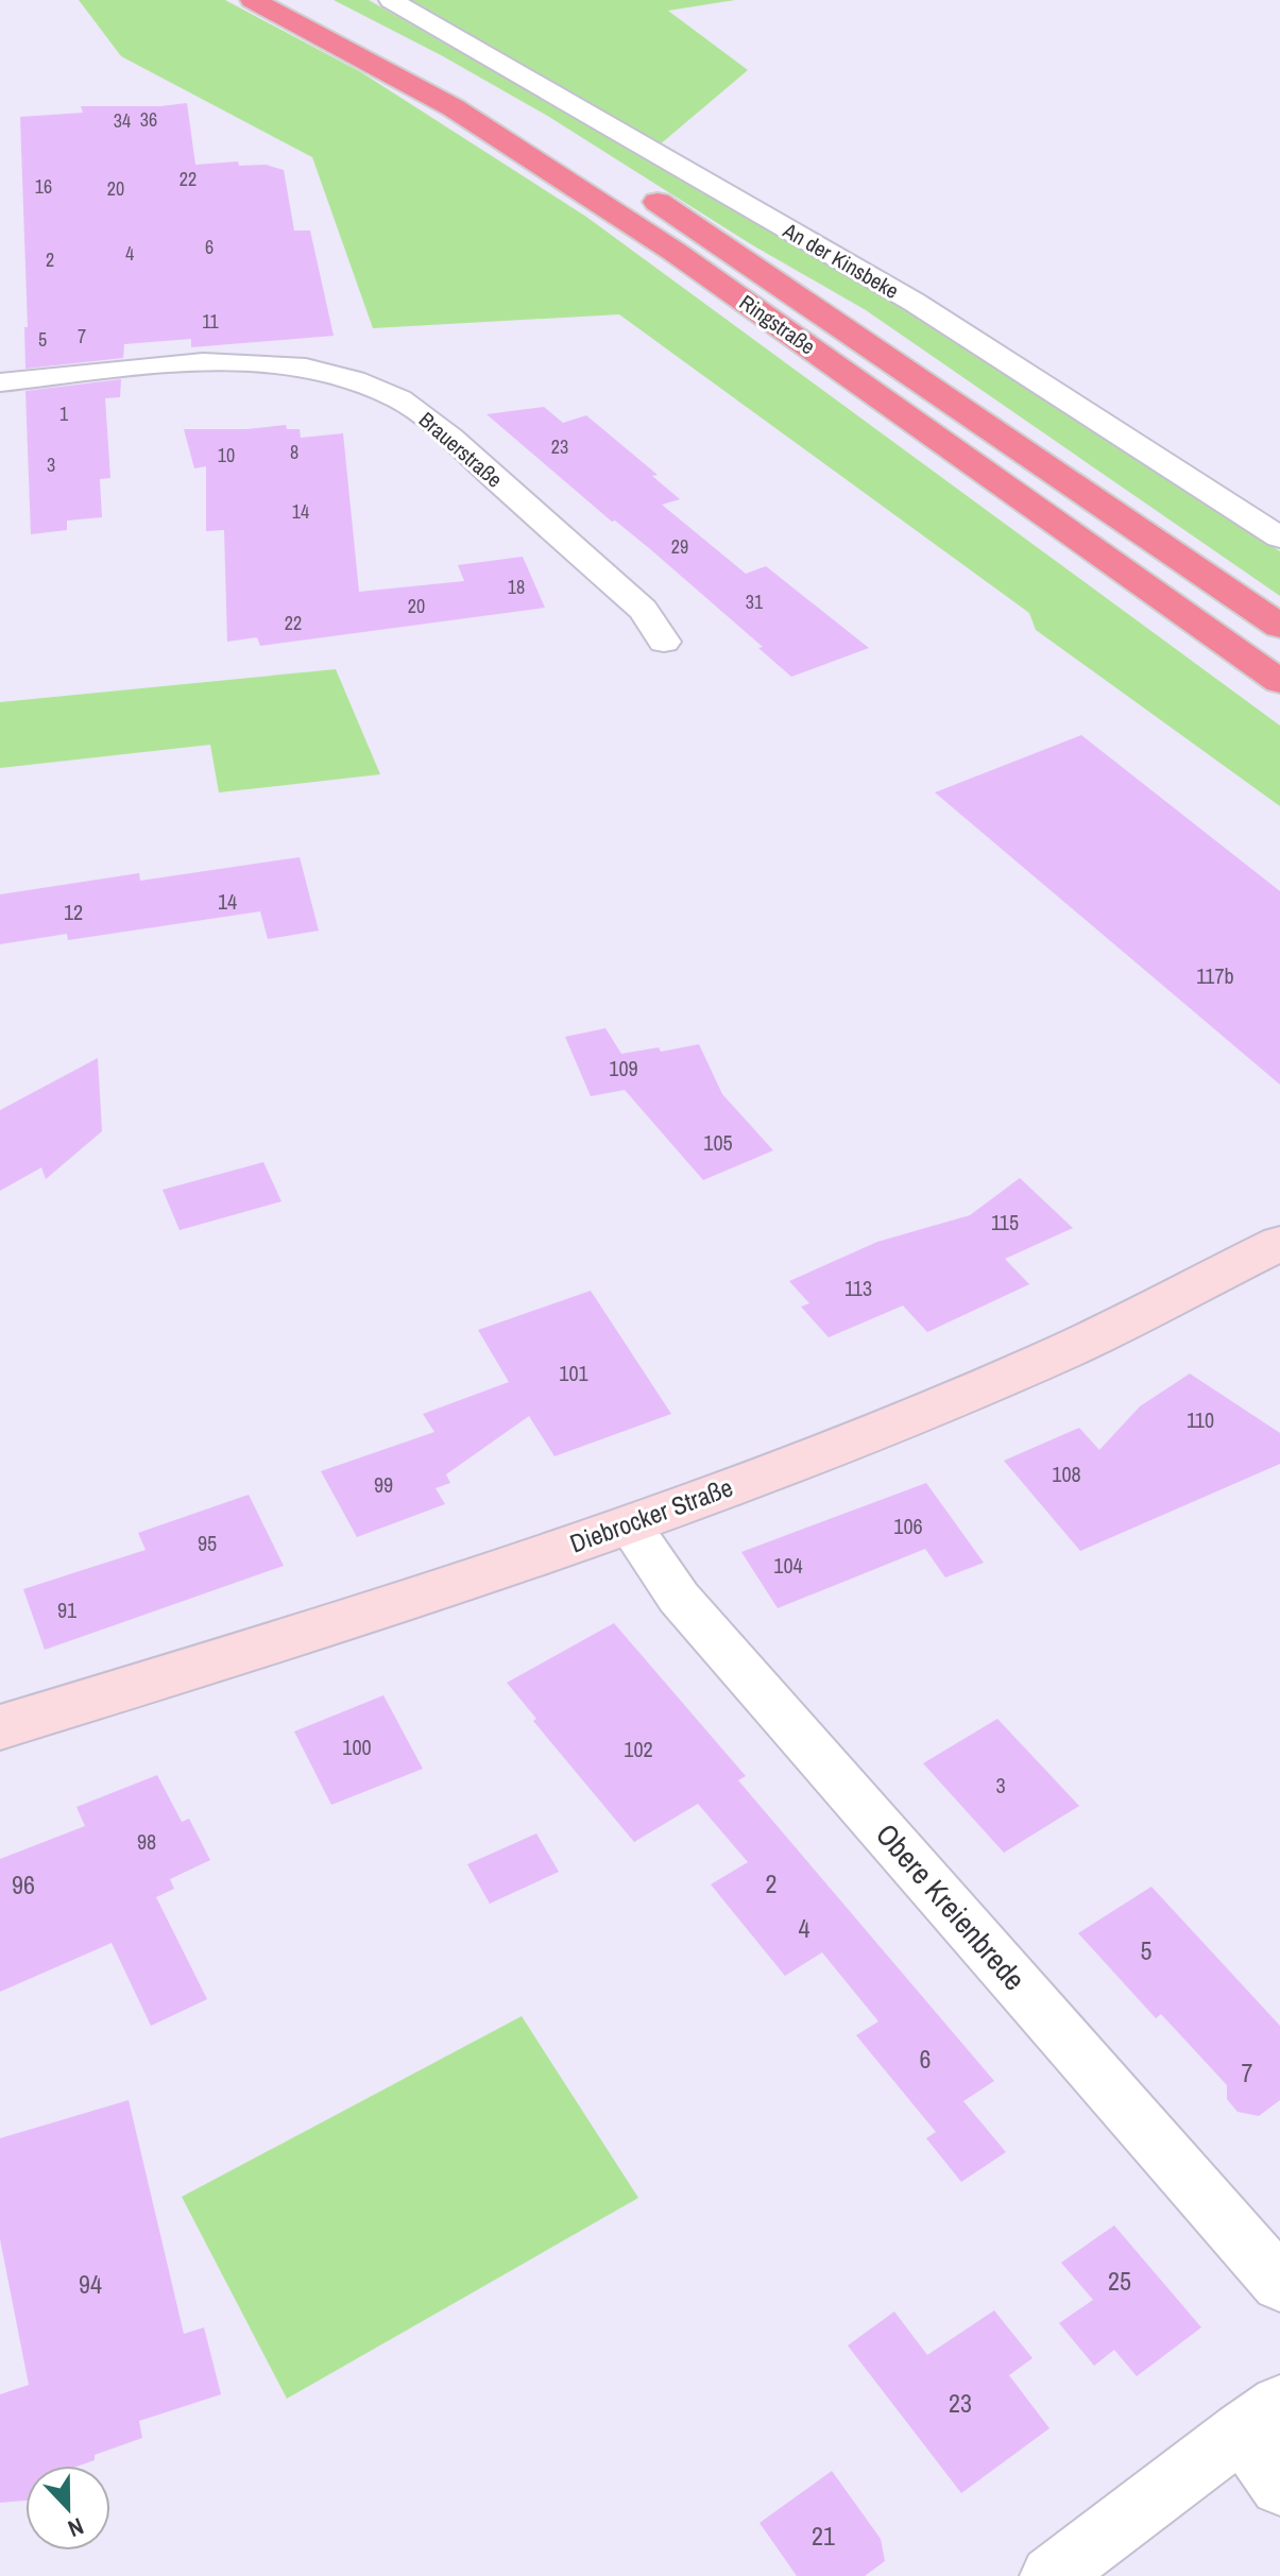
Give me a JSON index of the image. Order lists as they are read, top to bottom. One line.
{"streets":{"highway":["Ringstraße"],"main road":["Diebrocker Straße"],"street":["An der Kinsbeke","Brauerstraße","Obere Kreienbrede"]},"crossings":[["Diebrocker Straße","Obere Kreienbrede"]],"house_numbers":["36","34","22","16","20","6","4","2","11","7","5","1","23","8","10","3","14","29","18","31","20","22","14","12","117b","109","105","115","113","101","110","108","99","106","95","104","91","100","102","3","98","2","96","4","5","6","7","25","94","23","21"],"north":"bottom"}
